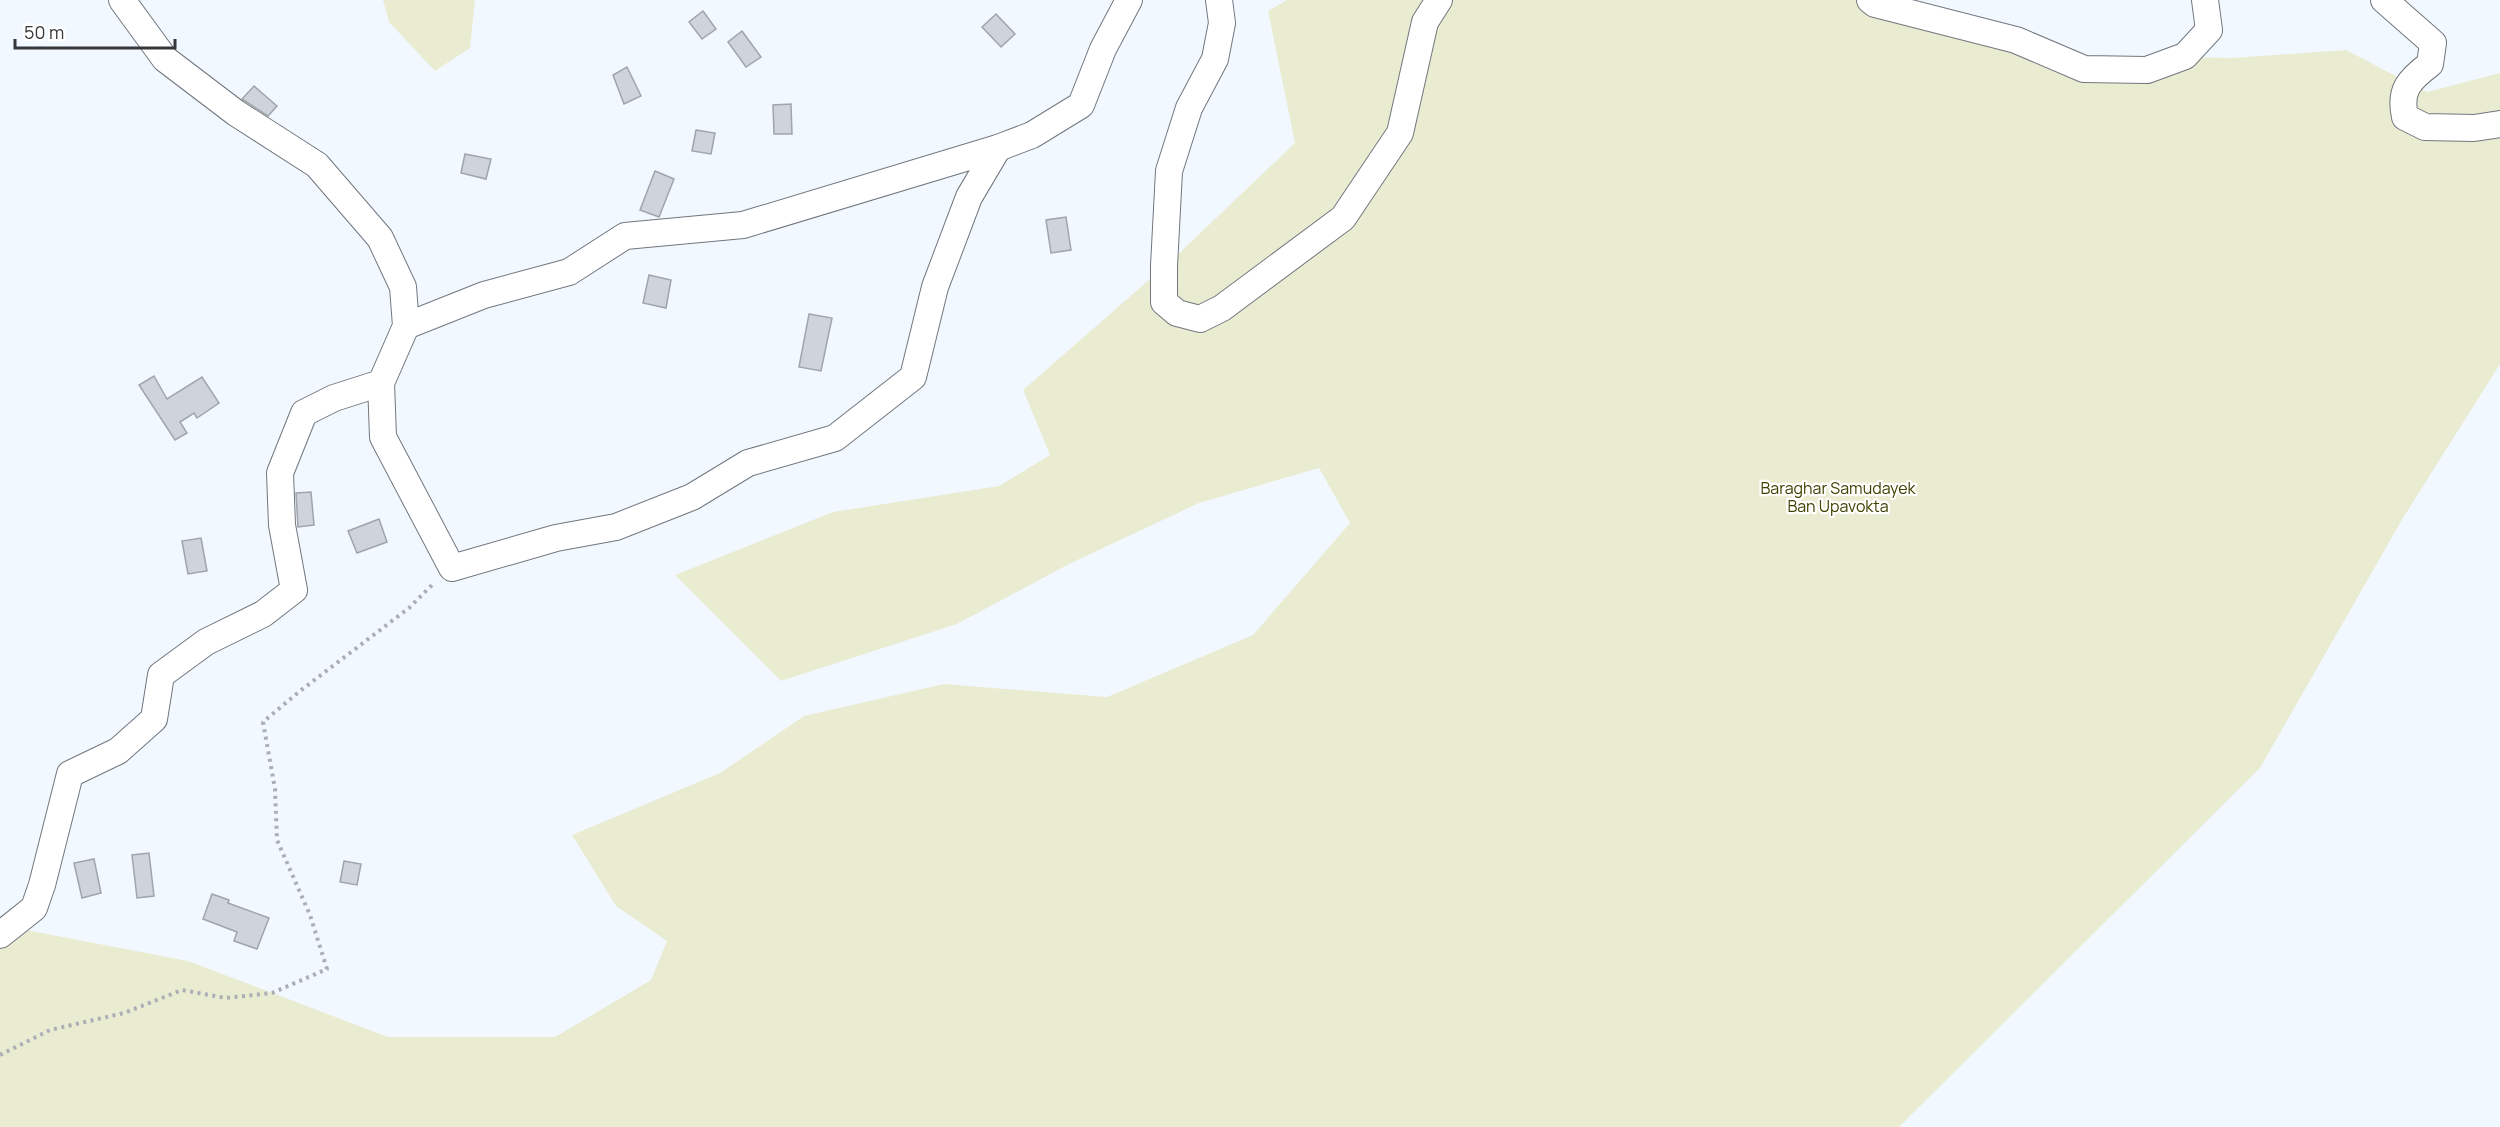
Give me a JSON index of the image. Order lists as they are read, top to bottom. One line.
{"parks":["Baraghar Samudayek Ban Upavokta"],"scale_bar":"50 m"}
